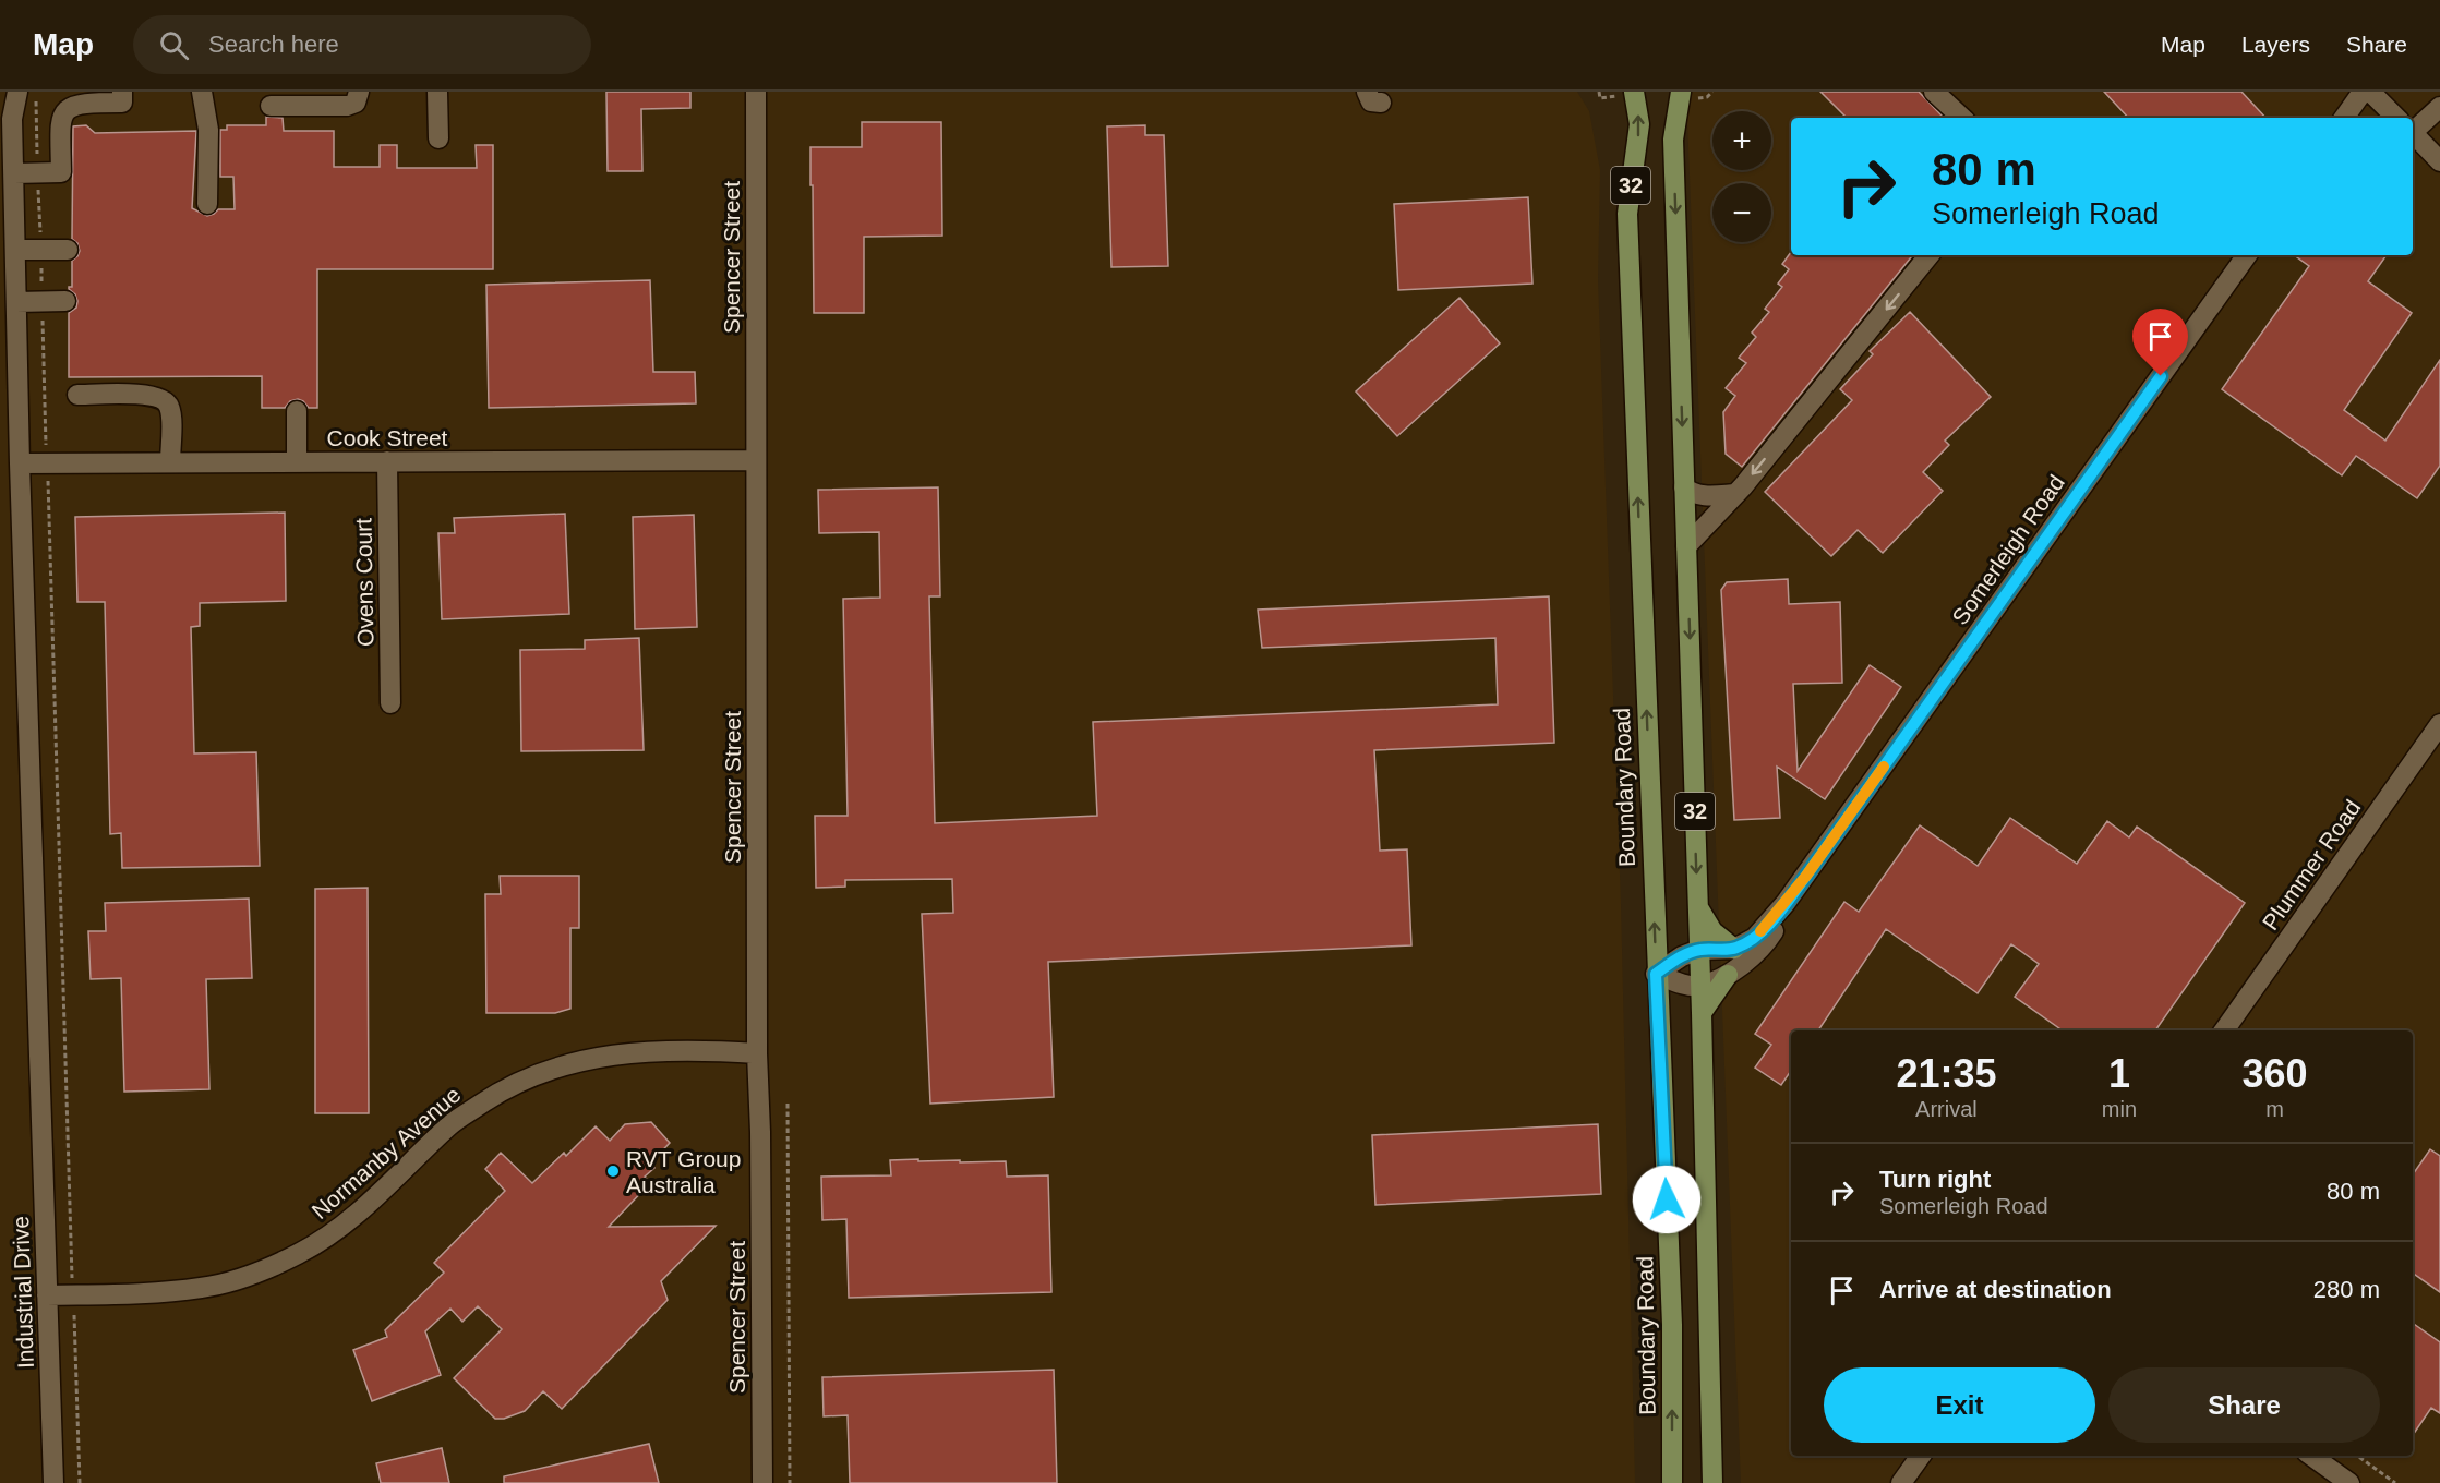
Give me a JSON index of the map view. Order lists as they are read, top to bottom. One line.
{"streets":{"main road":["32","Boundary Road"],"street":["Spencer Street","Cook Street","Somerleigh Road","Ovens Court","Plummer Road","Normanby Avenue","Industrial Drive"]},"crossings":[["32","Somerleigh Road"],["Spencer Street","Cook Street"],["Spencer Street","Normanby Avenue"],["Cook Street","Ovens Court"],["Cook Street","Industrial Drive"],["Normanby Avenue","Industrial Drive"]],"places":["RVT Group Australia"],"page":{"header":"Map","search":"Search here","nav":["Map","Layers","Share"],"map_buttons":["+","−"],"turn":["80 m","Somerleigh Road"],"eta":["21:35","Arrival","1","min","360","m"],"list":[{"name":"Turn right","note":"Somerleigh Road","value":"80 m"},{"name":"Arrive at destination","value":"280 m"}],"buttons":["Exit","Share"]}}
